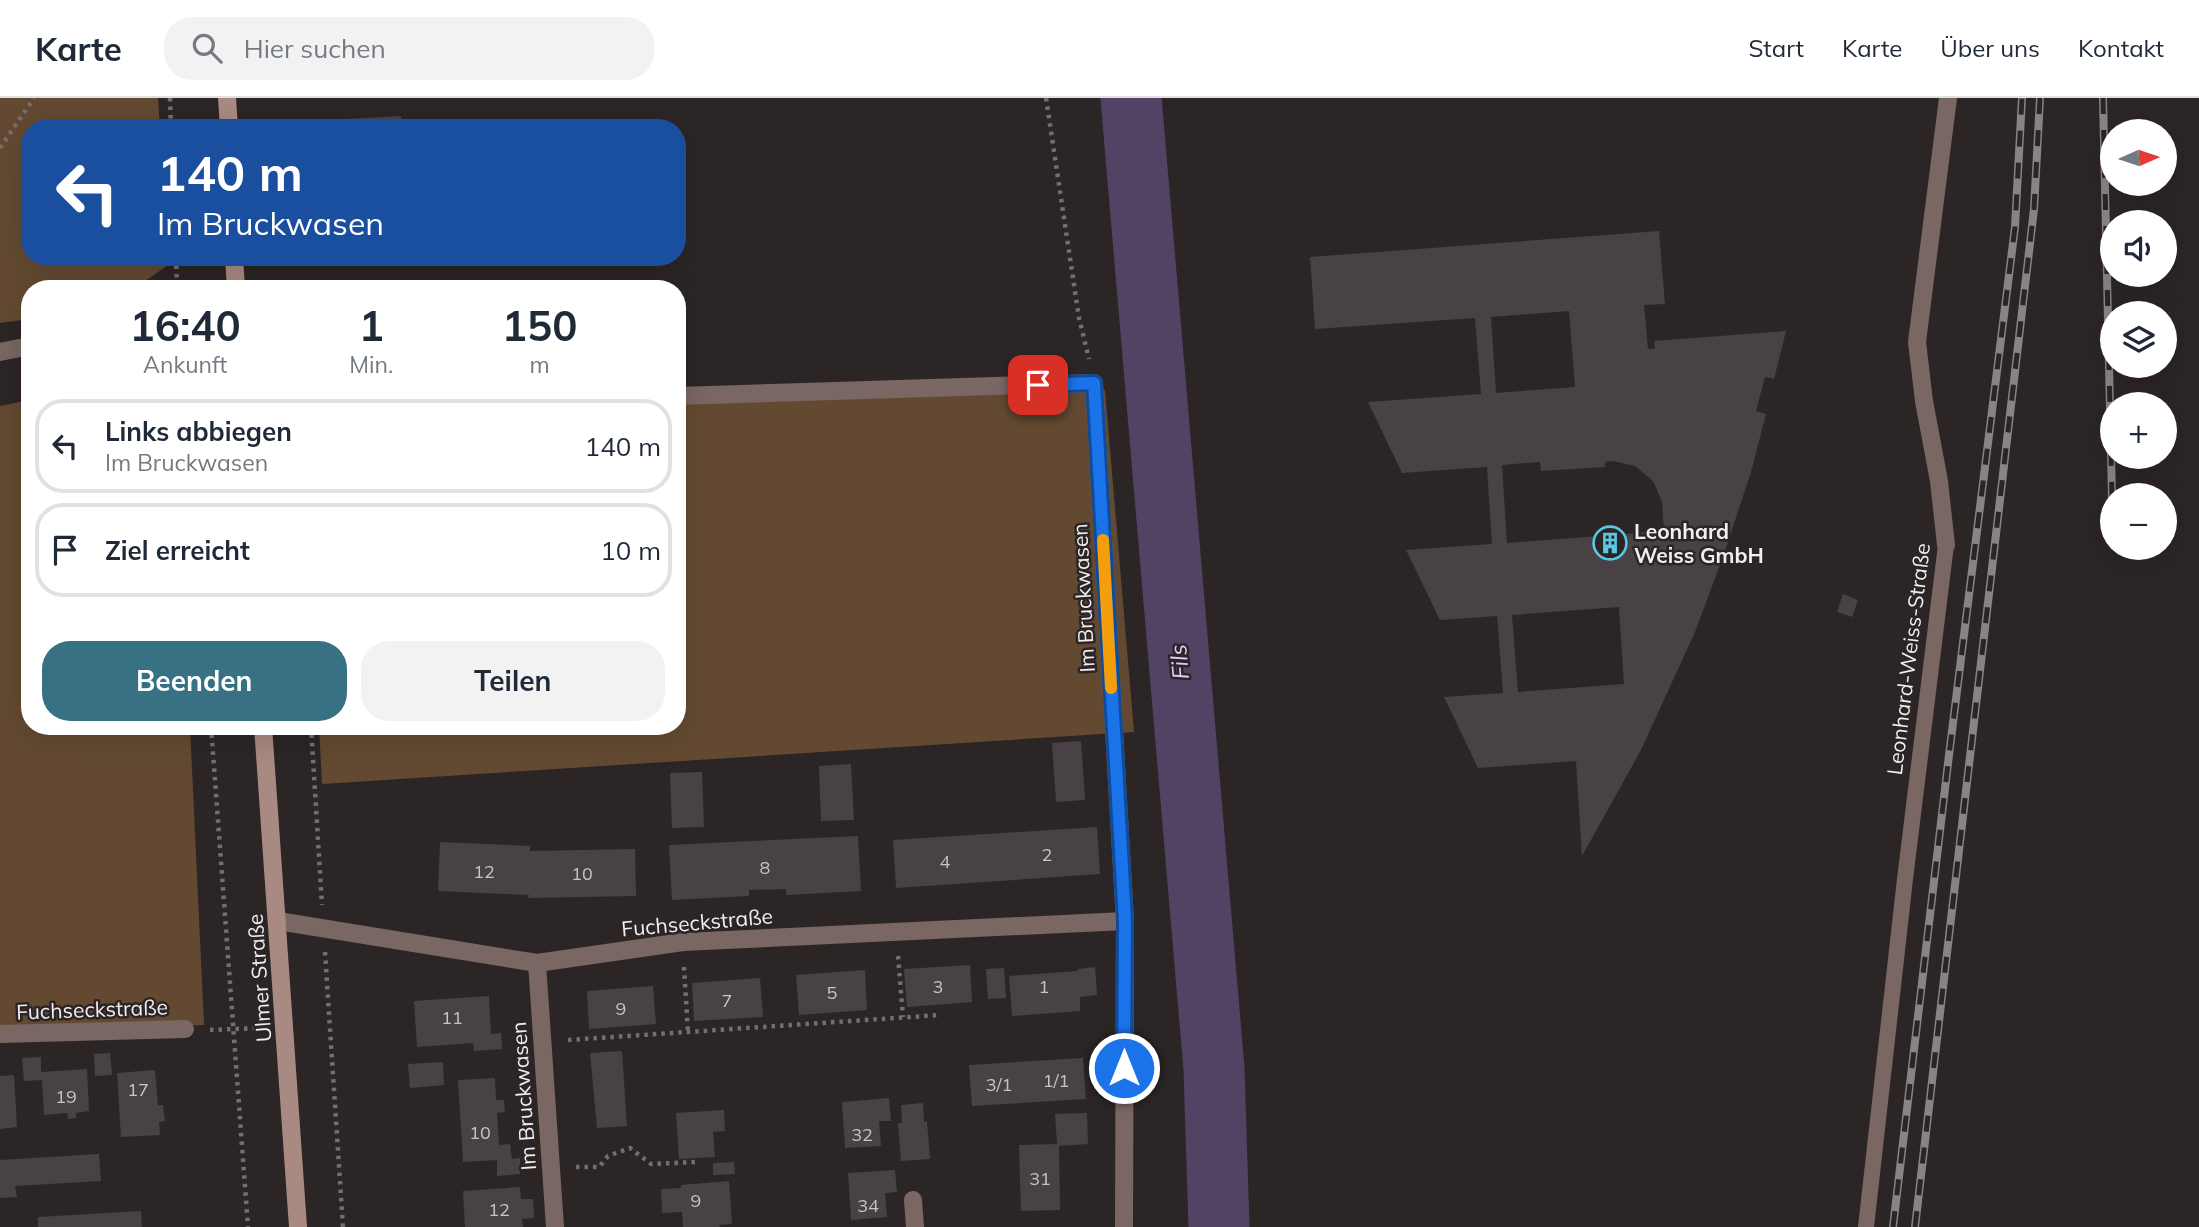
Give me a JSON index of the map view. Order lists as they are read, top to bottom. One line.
{"streets":{"main road":["Ulmer Straße"],"street":["Im Bruckwasen","Leonhard-Weiss-Straße","Fuchseckstraße"]},"crossings":[["Im Bruckwasen","Fuchseckstraße"],["Fuchseckstraße","Ulmer Straße"]],"water":["Fils"],"places":{"building":["Leonhard Weiss GmbH"]},"house_numbers":["2","4","8","12","10","3","1","5","7","9","11","1/1","3/1","17","19","10","32","31","9","34","12"],"north":"right","page":{"header":"Karte","search":"Hier suchen","nav":["Start","Karte","Über uns","Kontakt"],"map_buttons":["+","−"],"turn":["140 m","Im Bruckwasen"],"eta":["16:40","Ankunft","1","Min.","150","m"],"list":[{"name":"Links abbiegen","note":"Im Bruckwasen","value":"140 m"},{"name":"Ziel erreicht","value":"10 m"}],"buttons":["Beenden","Teilen"]}}
